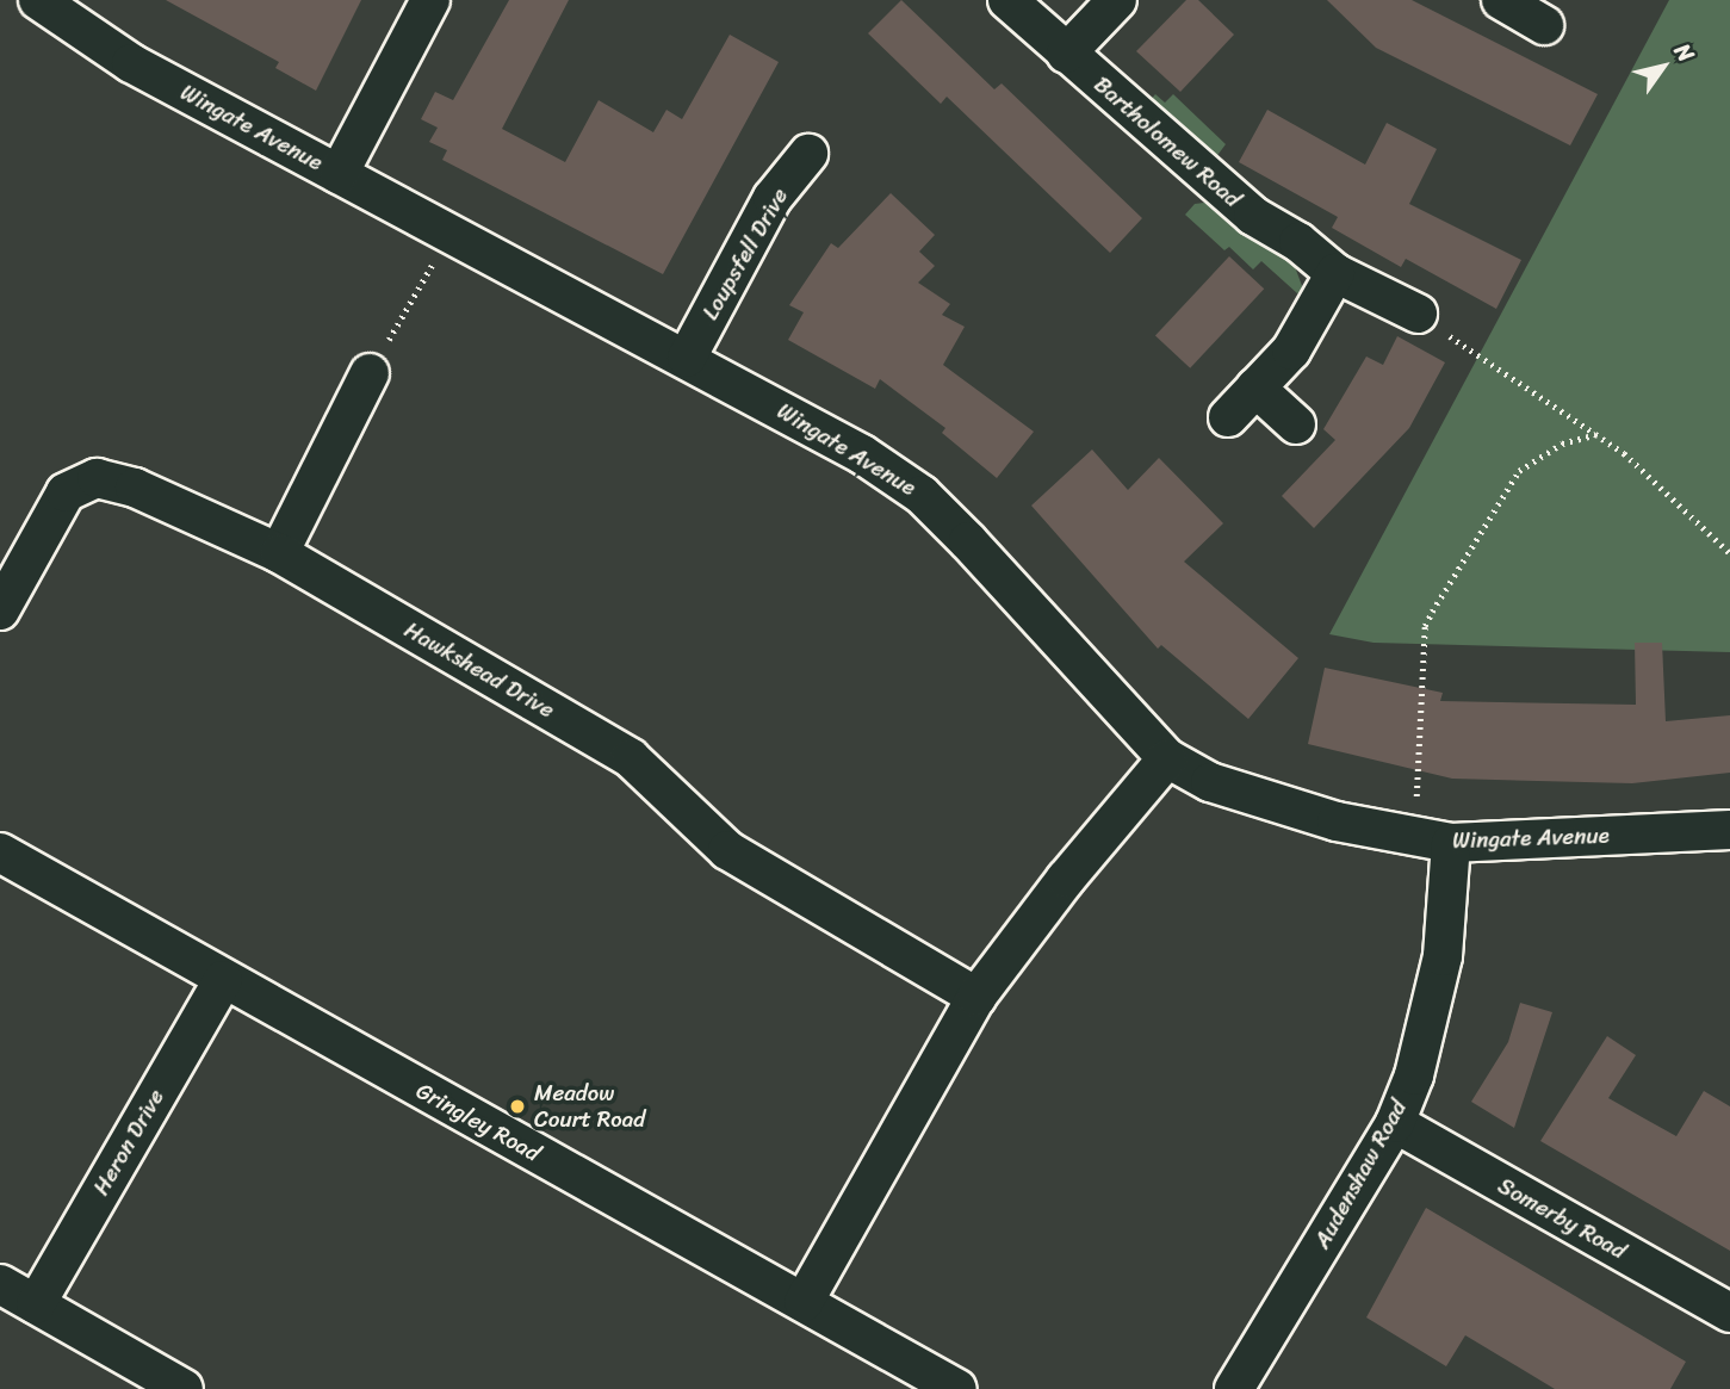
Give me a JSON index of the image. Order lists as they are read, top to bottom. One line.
{"streets":{"street":["Wingate Avenue","Bartholomew Road","Loupsfell Drive","Hawkshead Drive","Gringley Road","Heron Drive","Audenshaw Road","Somerby Road"]},"crossings":[["Wingate Avenue","Loupsfell Drive"],["Wingate Avenue","Audenshaw Road"],["Gringley Road","Heron Drive"],["Audenshaw Road","Somerby Road"]],"places":["Meadow Court Road"],"north":"top right"}
